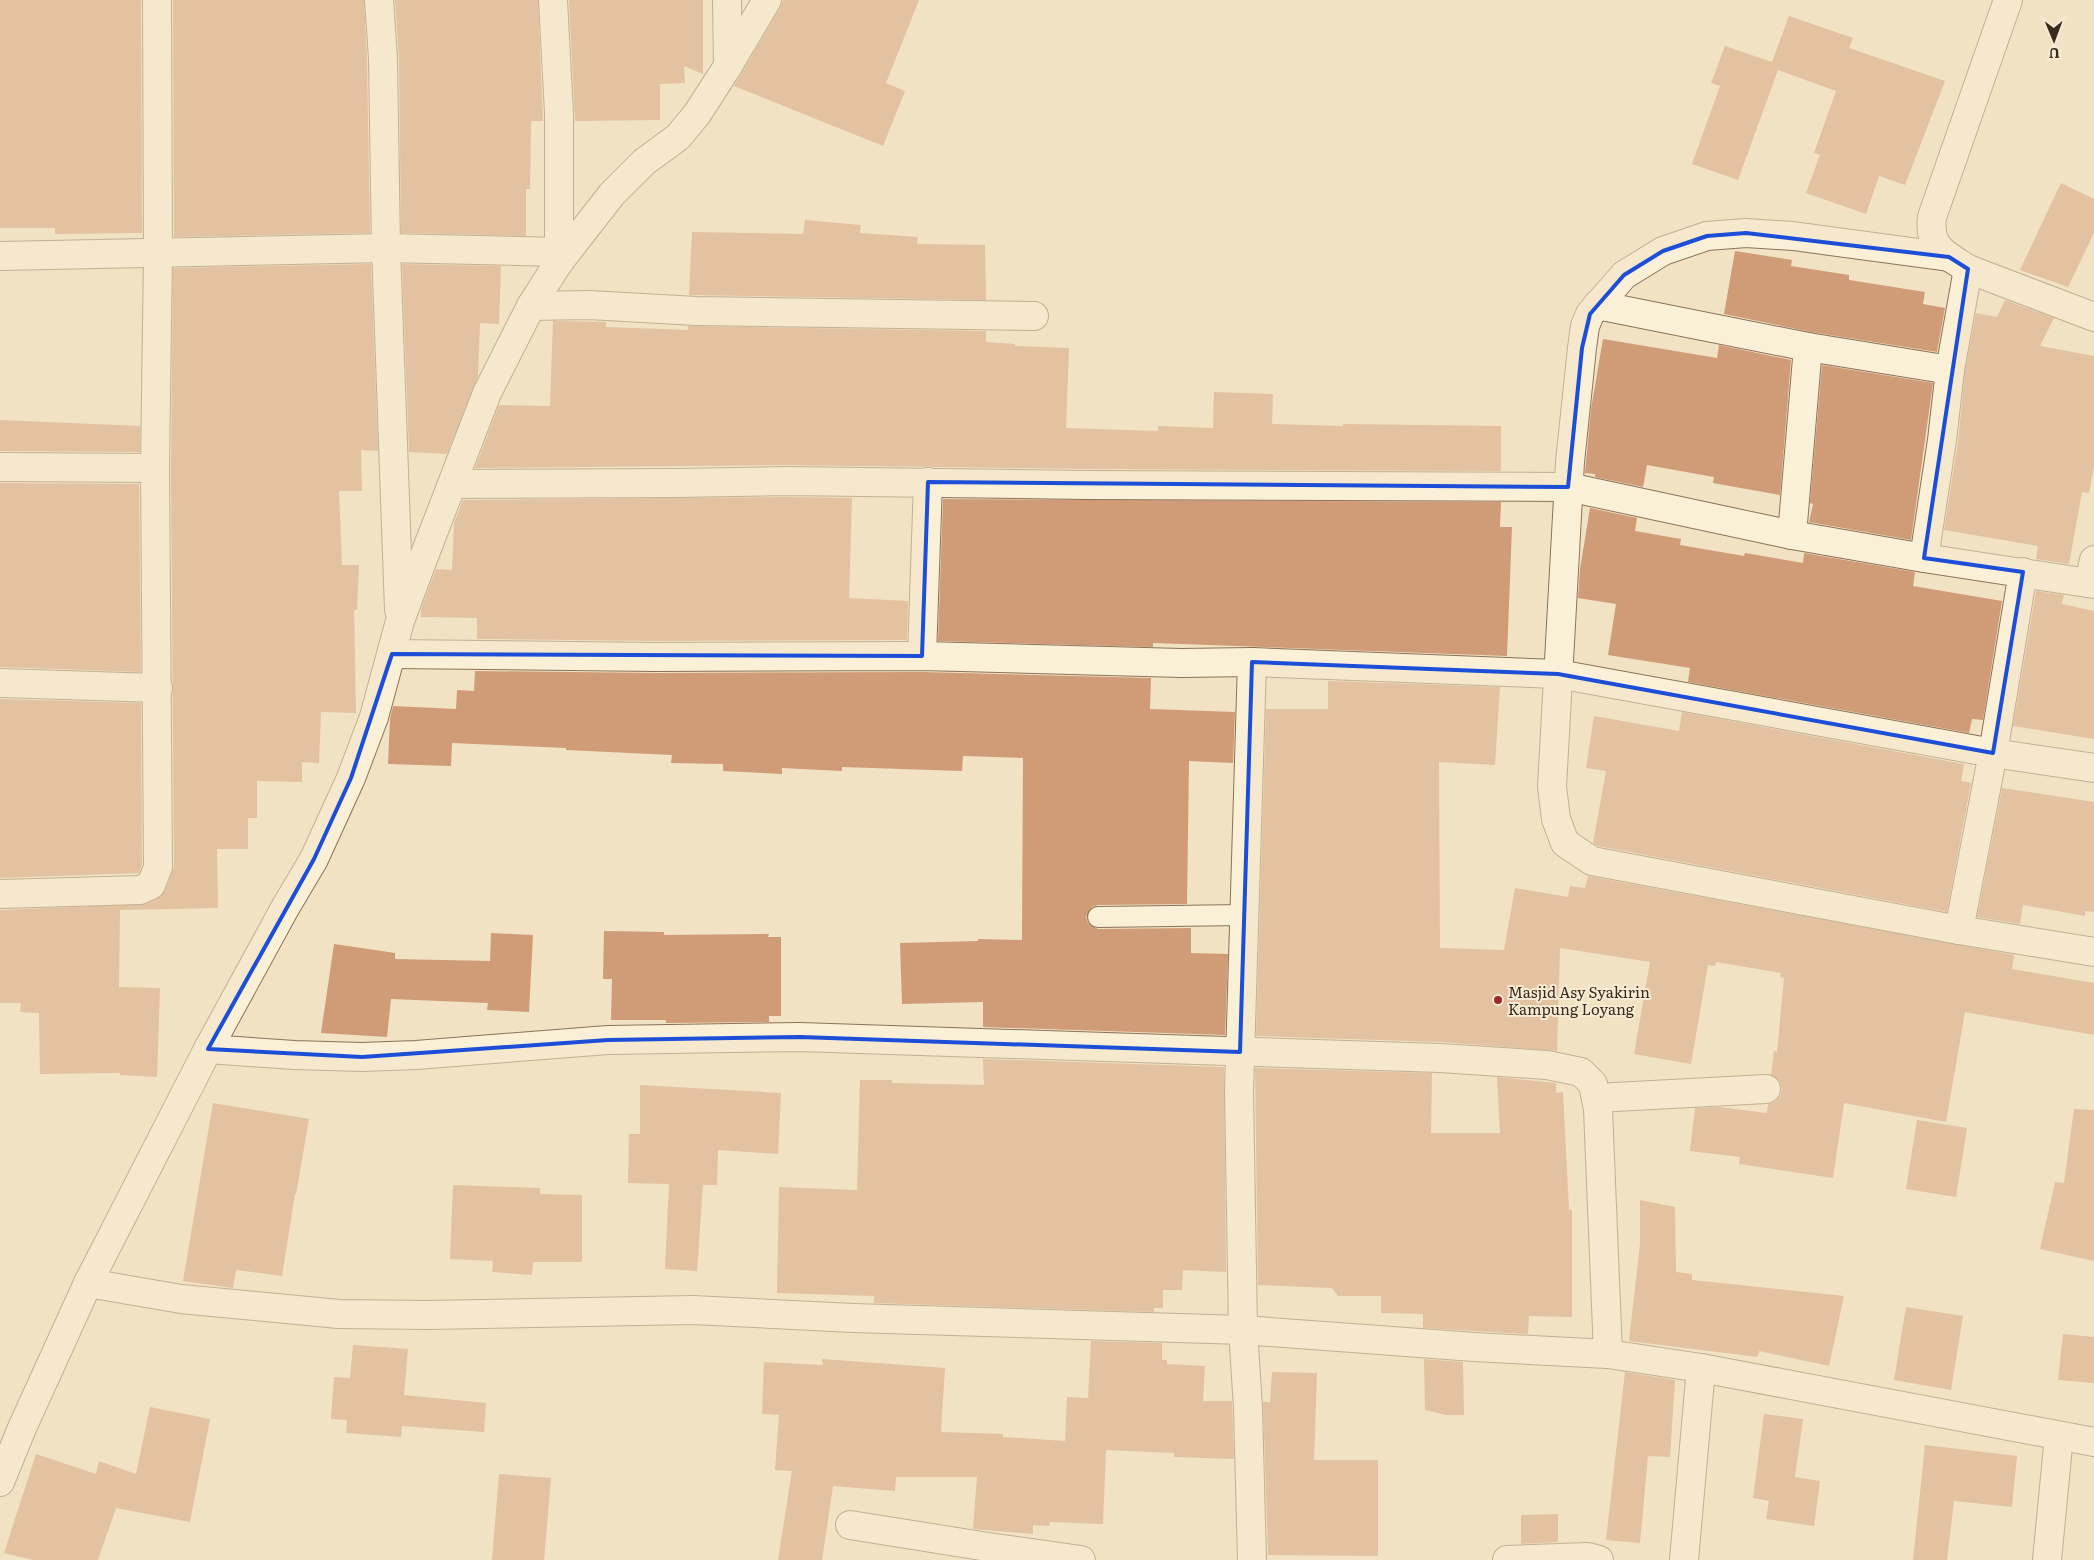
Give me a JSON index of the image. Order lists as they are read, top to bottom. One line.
{"places":["Masjid Asy Syakirin Kampung Loyang"],"north":"bottom"}
